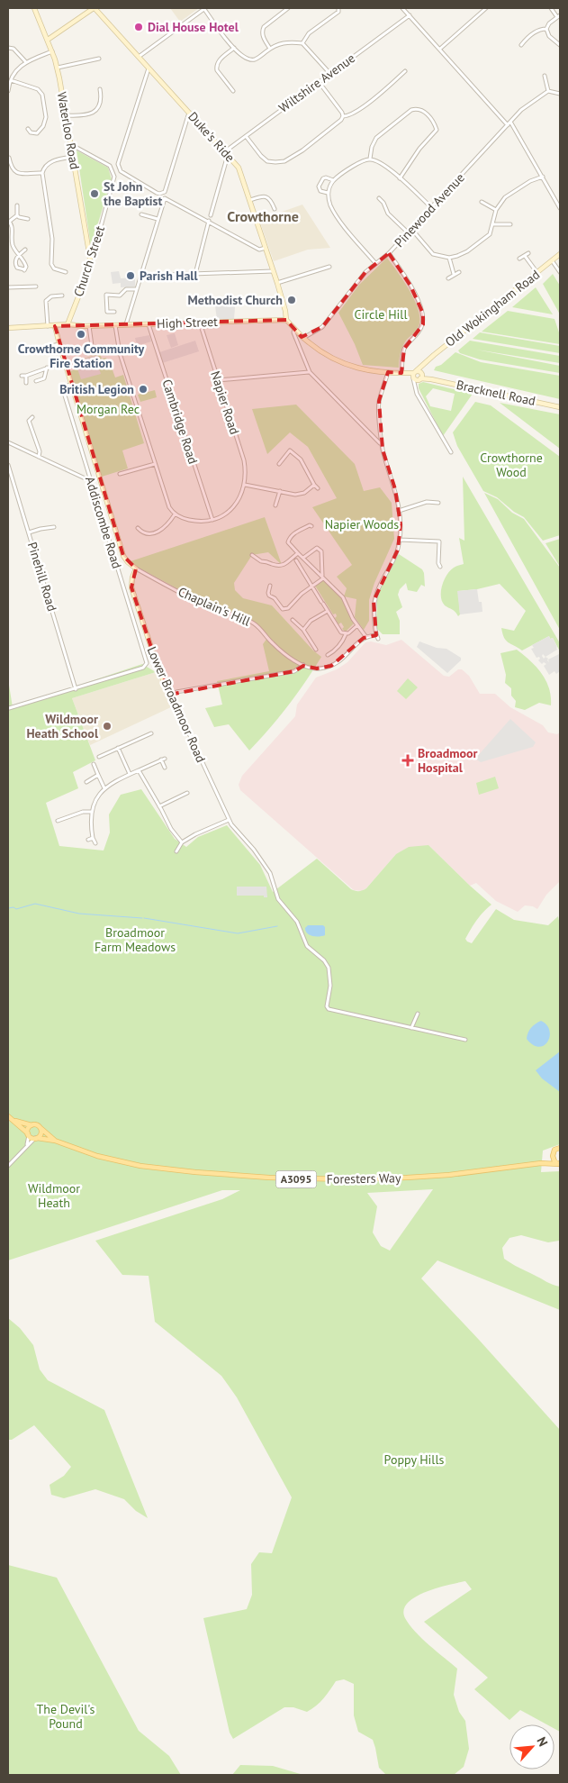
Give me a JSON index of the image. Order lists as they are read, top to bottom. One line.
{"streets":{"main road":["Foresters Way","A3095"],"street":["Wiltshire Avenue","Waterloo Road","Duke's Ride","Pinewood Avenue","Church Street","Old Wokingham Road","High Street","Bracknell Road","Napier Road","Cambridge Road","Addiscombe Road","Pinehill Road","Chaplain's Hill","Lower Broadmoor Road"]},"crossings":[["Wiltshire Avenue","Duke's Ride"],["Waterloo Road","Church Street"],["Duke's Ride","High Street"],["Duke's Ride","Bracknell Road"],["Pinewood Avenue","Bracknell Road"],["Church Street","High Street"],["Old Wokingham Road","Bracknell Road"],["High Street","Bracknell Road"],["High Street","Napier Road"],["High Street","Cambridge Road"],["Addiscombe Road","Pinehill Road"],["Chaplain's Hill","Lower Broadmoor Road"]],"districts":["Crowthorne"],"parks":["Circle Hill","Morgan Rec","Crowthorne Wood","Napier Woods","Broadmoor Farm Meadows","Wildmoor Heath","Poppy Hills","The Devil's Pound"],"places":{"other":["Dial House Hotel","St John the Baptist","Parish Hall","Methodist Church","Crowthorne Community Fire Station","British Legion","Wildmoor Heath School"],"health":["Broadmoor Hospital"]},"north":"top right"}
